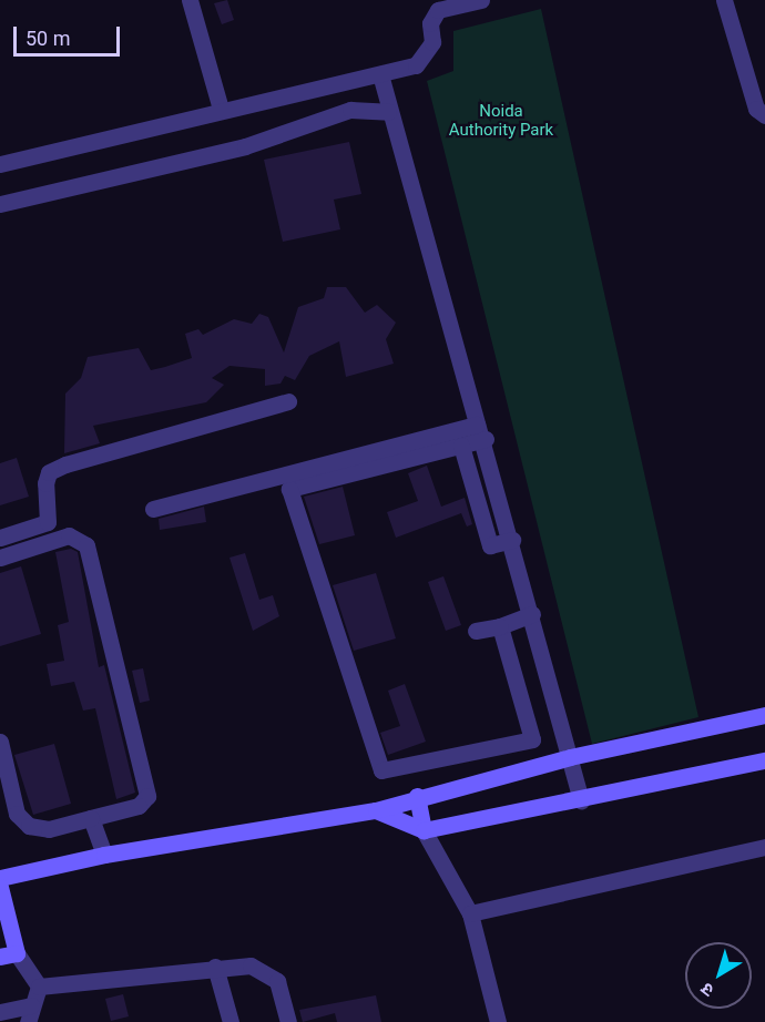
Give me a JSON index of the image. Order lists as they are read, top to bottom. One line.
{"parks":["Noida Authority Park"],"scale_bar":"50 m","north":"bottom left"}
